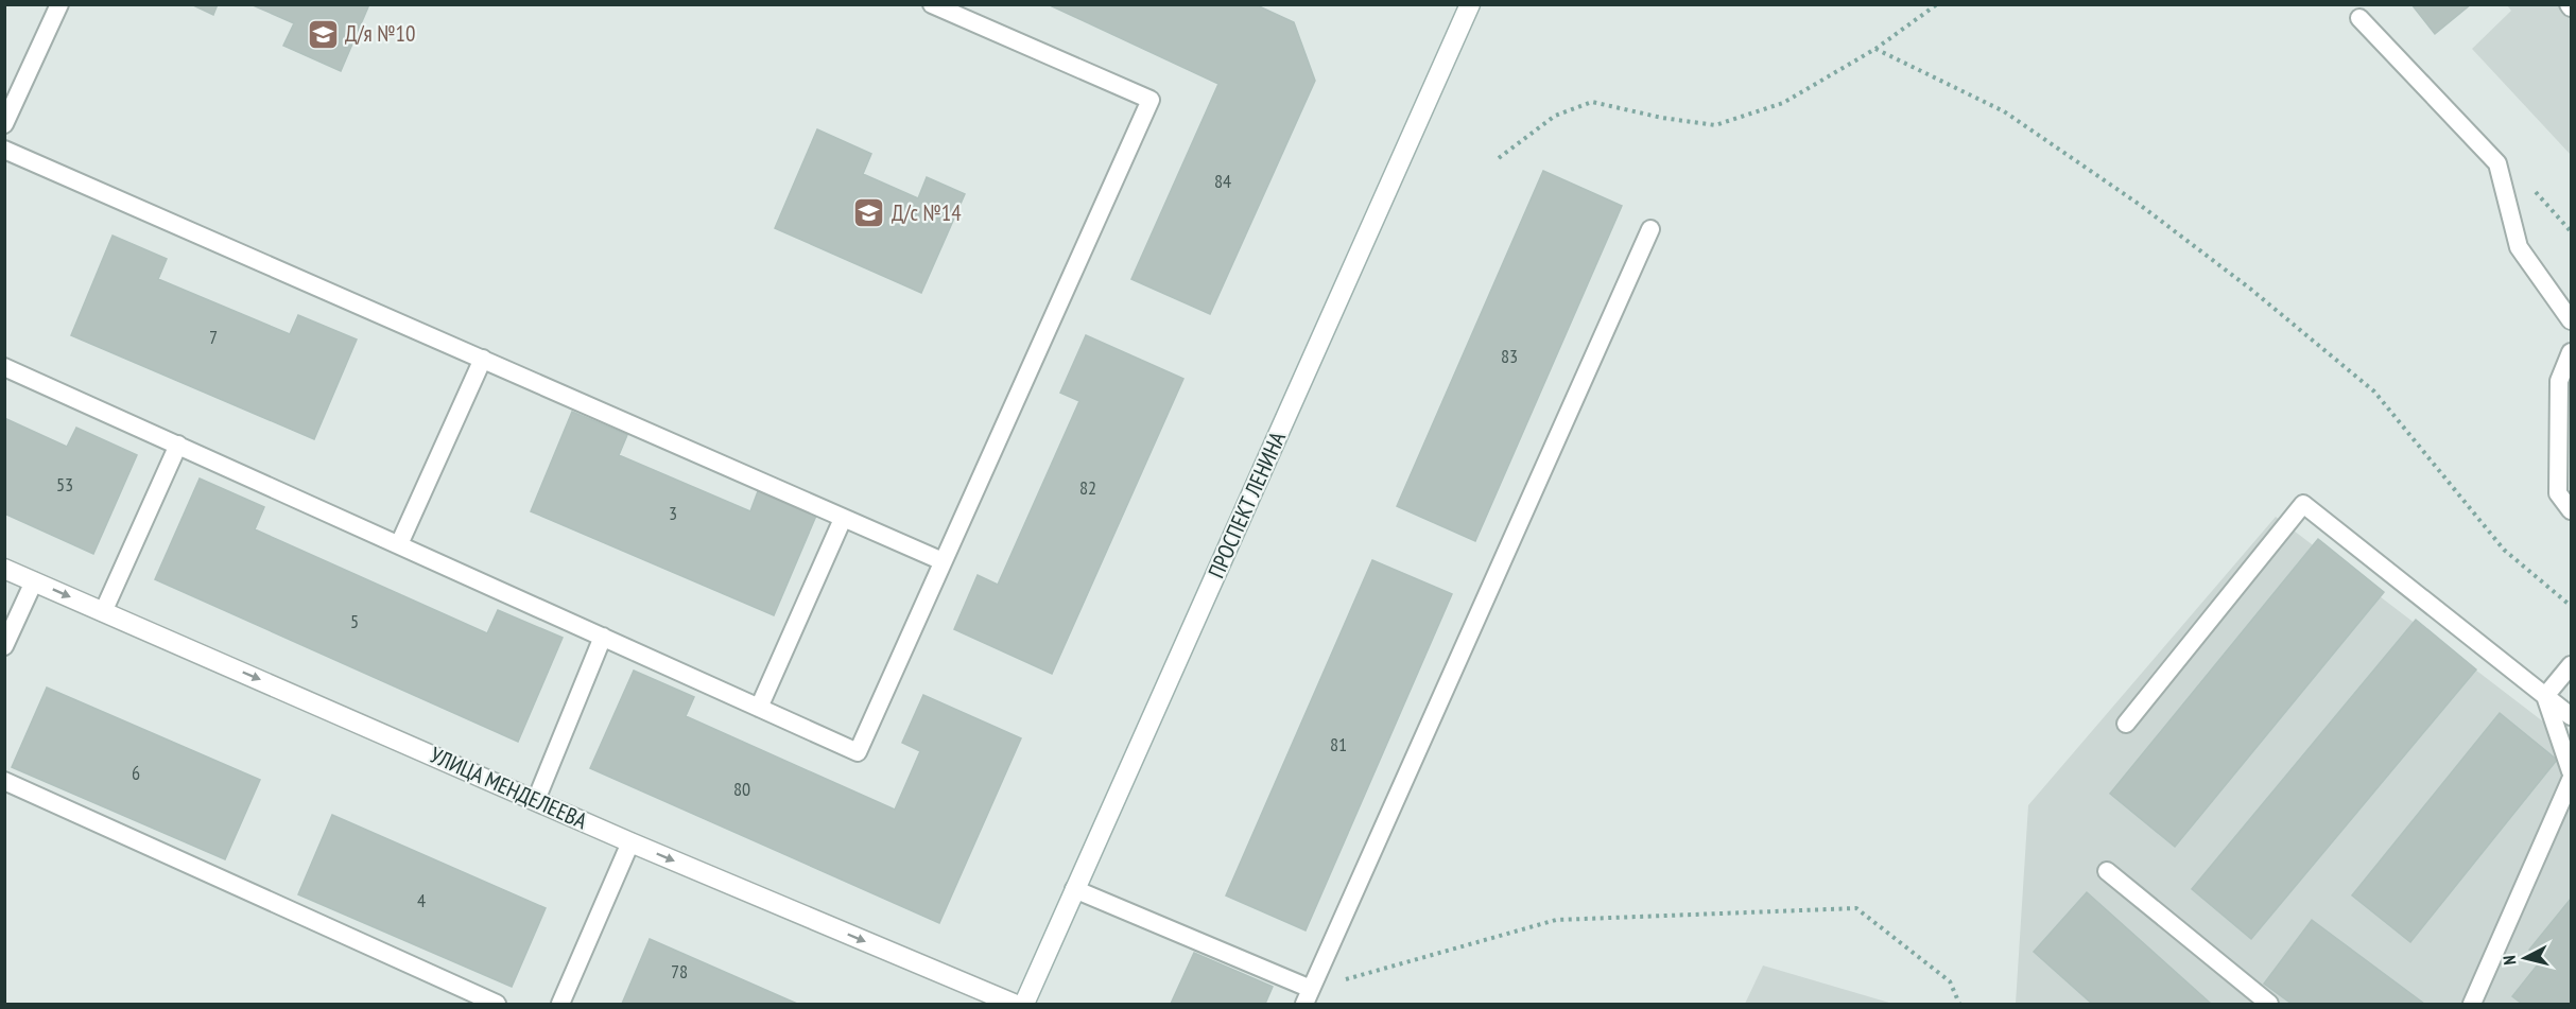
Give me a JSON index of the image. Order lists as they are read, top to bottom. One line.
{"streets":{"street":["ПРОСПЕКТ ЛЕНИНА","УЛИЦА МЕНДЕЛЕЕВА"]},"one_way":["УЛИЦА МЕНДЕЛЕЕВА"],"places":{"school or university":["Д/я №10","Д/с №14"]},"house_numbers":["84","7","83","53","82","3","5","81","6","80","4","78"],"north":"left"}
